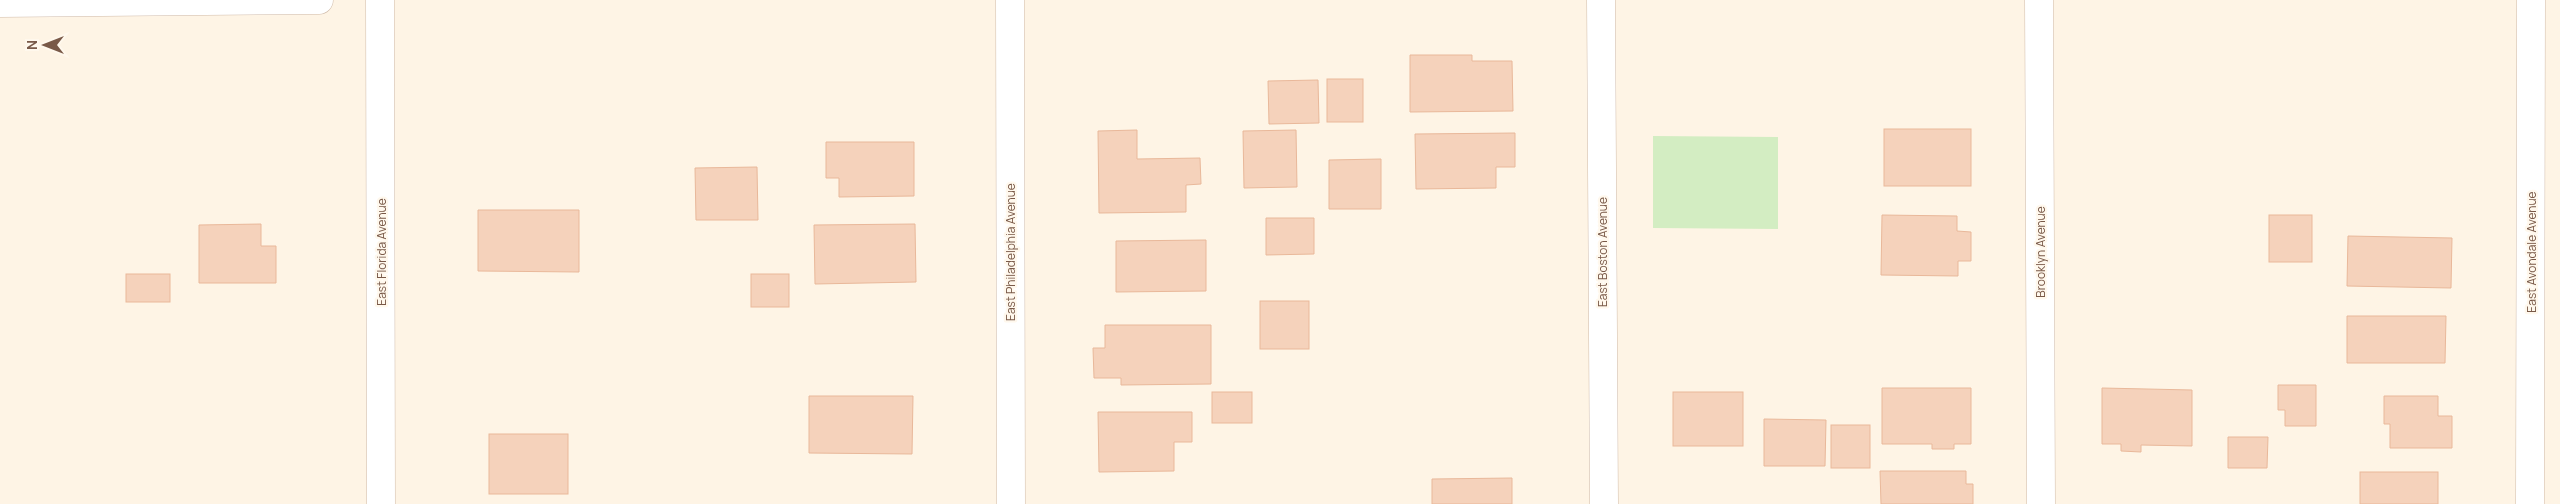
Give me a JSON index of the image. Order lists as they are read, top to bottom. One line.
{"streets":{"street":["East Florida Avenue","East Philadelphia Avenue","East Boston Avenue","Brooklyn Avenue","East Avondale Avenue"]},"north":"left"}
